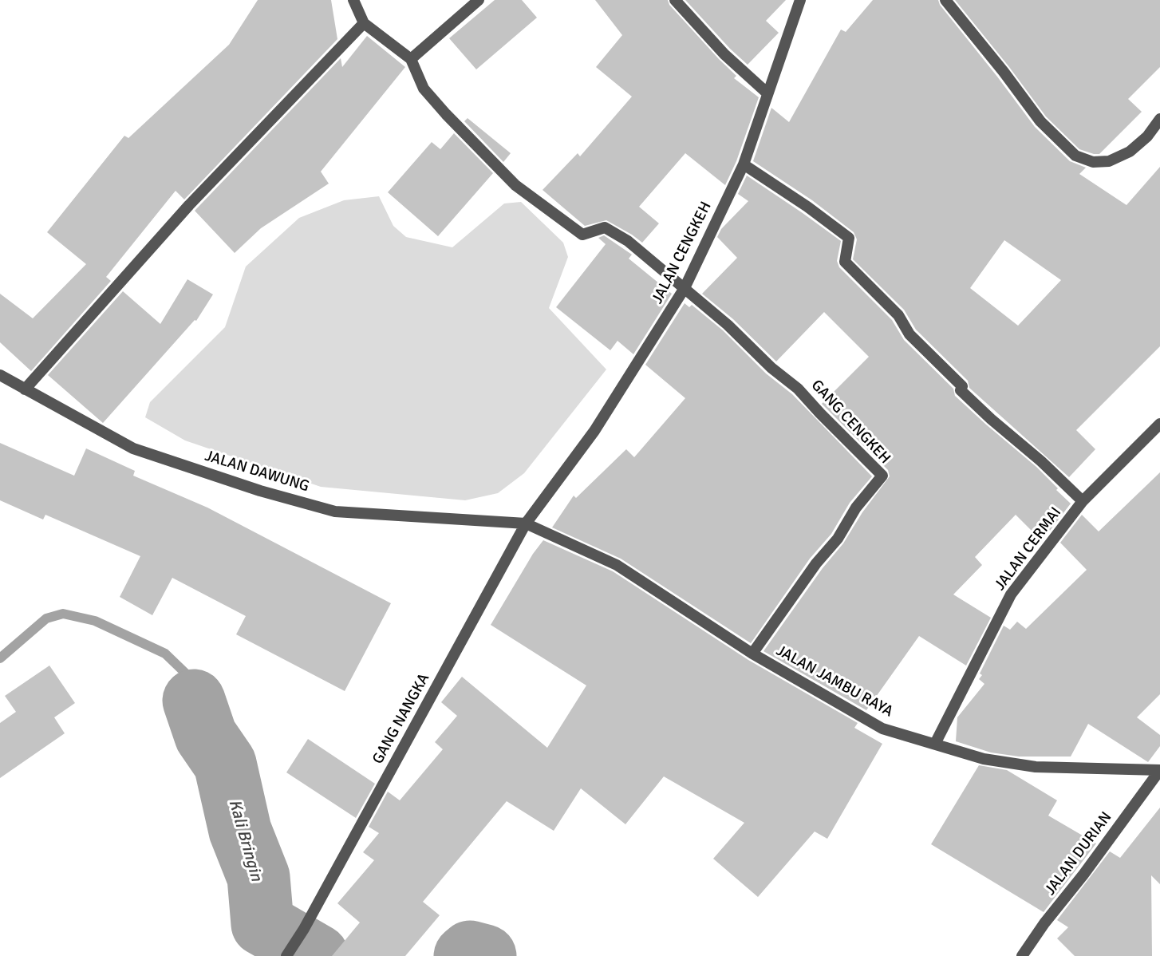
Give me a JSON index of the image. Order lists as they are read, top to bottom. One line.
{"streets":{"street":["JALAN CENGKEH","GANG CENGKEH","JALAN DAWUNG","JALAN CERMAI","JALAN JAMBU RAYA","GANG NANGKA","JALAN DURIAN"]},"crossings":[["JALAN CENGKEH","GANG CENGKEH"],["JALAN CENGKEH","JALAN DAWUNG"],["JALAN CENGKEH","JALAN JAMBU RAYA"],["JALAN CENGKEH","GANG NANGKA"],["GANG CENGKEH","JALAN JAMBU RAYA"],["JALAN DAWUNG","JALAN JAMBU RAYA"],["JALAN DAWUNG","GANG NANGKA"],["JALAN CERMAI","JALAN JAMBU RAYA"],["JALAN JAMBU RAYA","GANG NANGKA"],["JALAN JAMBU RAYA","JALAN DURIAN"]],"water":["Kali Bringin"]}
